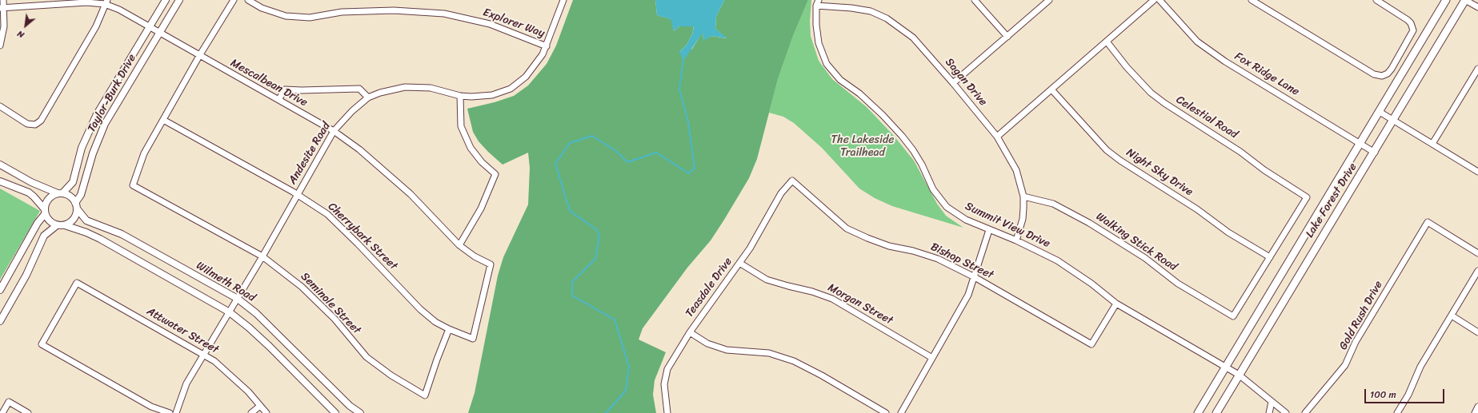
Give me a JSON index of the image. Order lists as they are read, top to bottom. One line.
{"streets":{"main road":["Lake Forest Drive"],"street":["Explorer Way","Fox Ridge Lane","Sagan Drive","Mescalbean Drive","Taylor-Burk Drive","Celestial Road","Andesite Road","Night Sky Drive","Summit View Drive","Cherrybark Street","Walking Stick Road","Bishop Street","Wilmeth Road","Teasdale Drive","Seminole Street","Morgan Street","Gold Rush Drive","Attwater Street"]},"crossings":[["Explorer Way","Andesite Road"],["Fox Ridge Lane","Lake Forest Drive"],["Sagan Drive","Summit View Drive"],["Sagan Drive","Walking Stick Road"],["Mescalbean Drive","Taylor-Burk Drive"],["Mescalbean Drive","Andesite Road"],["Mescalbean Drive","Cherrybark Street"],["Taylor-Burk Drive","Wilmeth Road"],["Celestial Road","Night Sky Drive"],["Celestial Road","Walking Stick Road"],["Andesite Road","Cherrybark Street"],["Andesite Road","Wilmeth Road"],["Andesite Road","Seminole Street"],["Andesite Road","Attwater Street"],["Night Sky Drive","Walking Stick Road"],["Lake Forest Drive","Summit View Drive"],["Summit View Drive","Bishop Street"],["Cherrybark Street","Seminole Street"],["Bishop Street","Teasdale Drive"],["Teasdale Drive","Morgan Street"]],"parks":["The Lakeside Trailhead"],"scale_bar":"100 m","north":"bottom left"}
